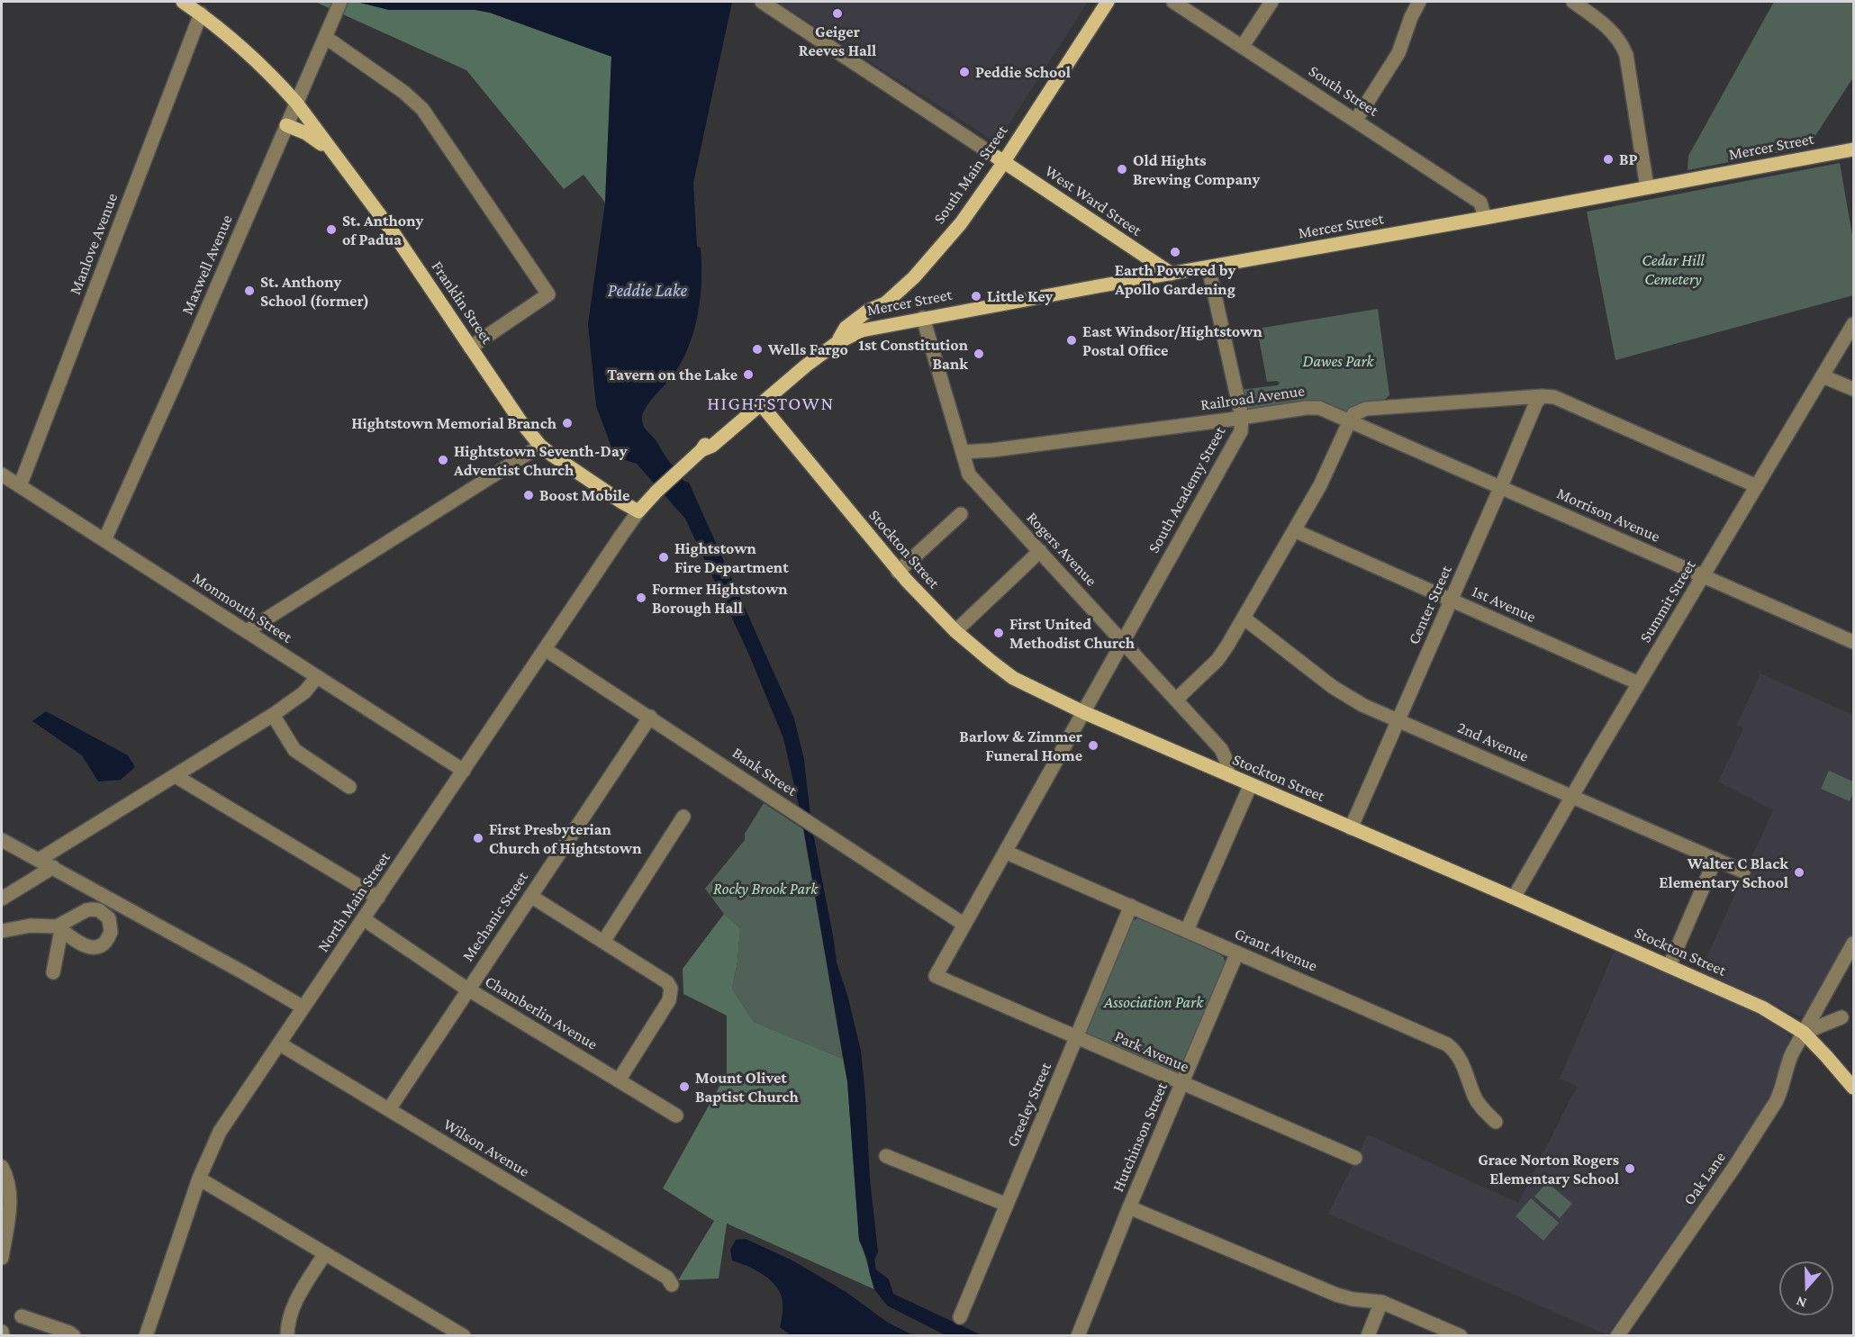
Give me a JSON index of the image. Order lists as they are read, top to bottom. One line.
{"streets":{"main road":["Mercer Street","South Main Street","West Ward Street","Franklin Street","Stockton Street"],"street":["South Street","Manlove Avenue","Maxwell Avenue","Railroad Avenue","South Academy Street","Morrison Avenue","Rogers Avenue","Summit Street","1st Avenue","Center Street","Monmouth Street","2nd Avenue","Bank Street","North Main Street","Mechanic Street","Grant Avenue","Chamberlin Avenue","Park Avenue","Greeley Street","Hutchinson Street","Wilson Avenue","Oak Lane"]},"crossings":[["South Street","Mercer Street"],["Mercer Street","South Main Street"],["Mercer Street","West Ward Street"],["Mercer Street","South Academy Street"],["Mercer Street","Rogers Avenue"],["South Main Street","West Ward Street"],["Manlove Avenue","Franklin Street"],["Manlove Avenue","Monmouth Street"],["Maxwell Avenue","Franklin Street"],["Maxwell Avenue","Monmouth Street"],["Franklin Street","North Main Street"],["Railroad Avenue","South Academy Street"],["Railroad Avenue","Morrison Avenue"],["Railroad Avenue","Rogers Avenue"],["South Academy Street","Stockton Street"],["South Academy Street","Rogers Avenue"],["South Academy Street","Bank Street"],["South Academy Street","Grant Avenue"],["South Academy Street","Park Avenue"],["Morrison Avenue","Summit Street"],["Morrison Avenue","Center Street"],["Stockton Street","Rogers Avenue"],["Stockton Street","Summit Street"],["Stockton Street","Center Street"],["Stockton Street","Oak Lane"],["Summit Street","1st Avenue"],["Summit Street","2nd Avenue"],["1st Avenue","Center Street"],["Center Street","2nd Avenue"],["Monmouth Street","North Main Street"],["Bank Street","North Main Street"],["Bank Street","Mechanic Street"],["North Main Street","Chamberlin Avenue"],["North Main Street","Wilson Avenue"],["Mechanic Street","Chamberlin Avenue"],["Mechanic Street","Wilson Avenue"],["Grant Avenue","Greeley Street"],["Grant Avenue","Hutchinson Street"],["Park Avenue","Greeley Street"],["Park Avenue","Hutchinson Street"]],"districts":["HIGHTSTOWN"],"water":["Peddie Lake"],"parks":["Cedar Hill Cemetery","Dawes Park","Rocky Brook Park","Association Park"],"places":["Geiger Reeves Hall","Peddie School","BP","Old Hights Brewing Company","St. Anthony of Padua","Earth Powered by Apollo Gardening","St. Anthony School (former)","Little Key","East Windsor/Hightstown Postal Office","Wells Fargo","1st Constitution Bank","Tavern on the Lake","Hightstown Memorial Branch","Hightstown Seventh-Day Adventist Church","Boost Mobile","Hightstown Fire Department","Former Hightstown Borough Hall","First United Methodist Church","Barlow & Zimmer Funeral Home","First Presbyterian Church of Hightstown","Walter C Black Elementary School","Mount Olivet Baptist Church","Grace Norton Rogers Elementary School"],"north":"bottom"}
